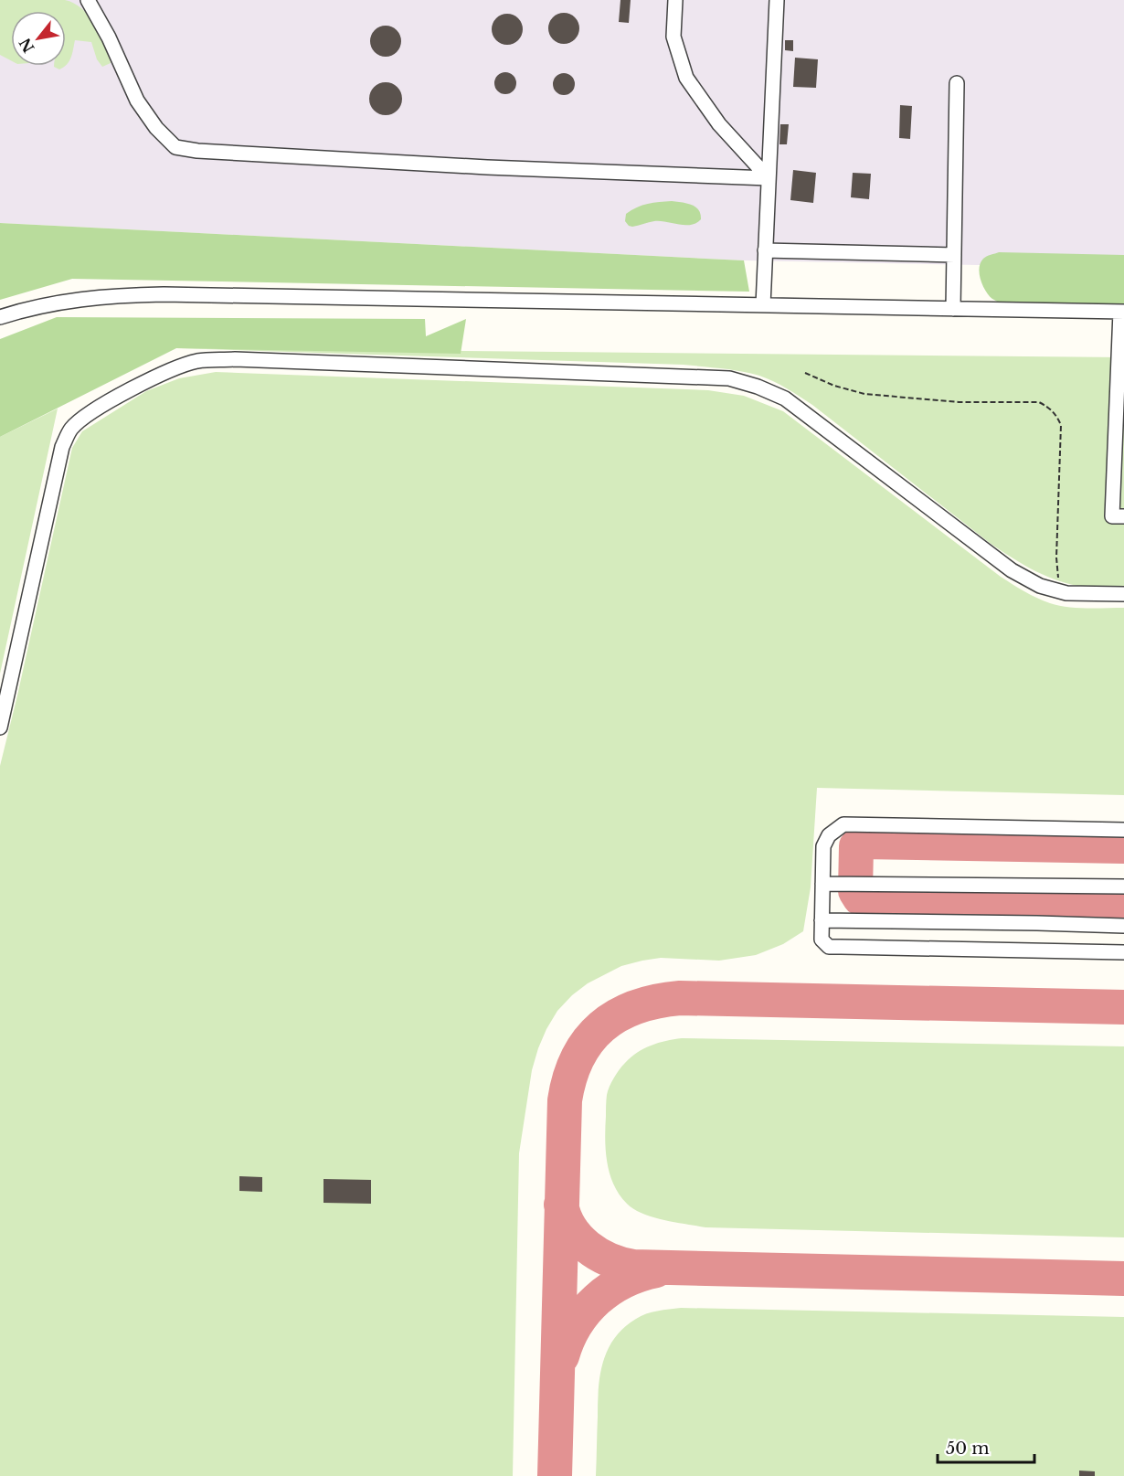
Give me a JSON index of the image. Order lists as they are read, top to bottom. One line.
{"scale_bar":"50 m","north":"bottom left"}
